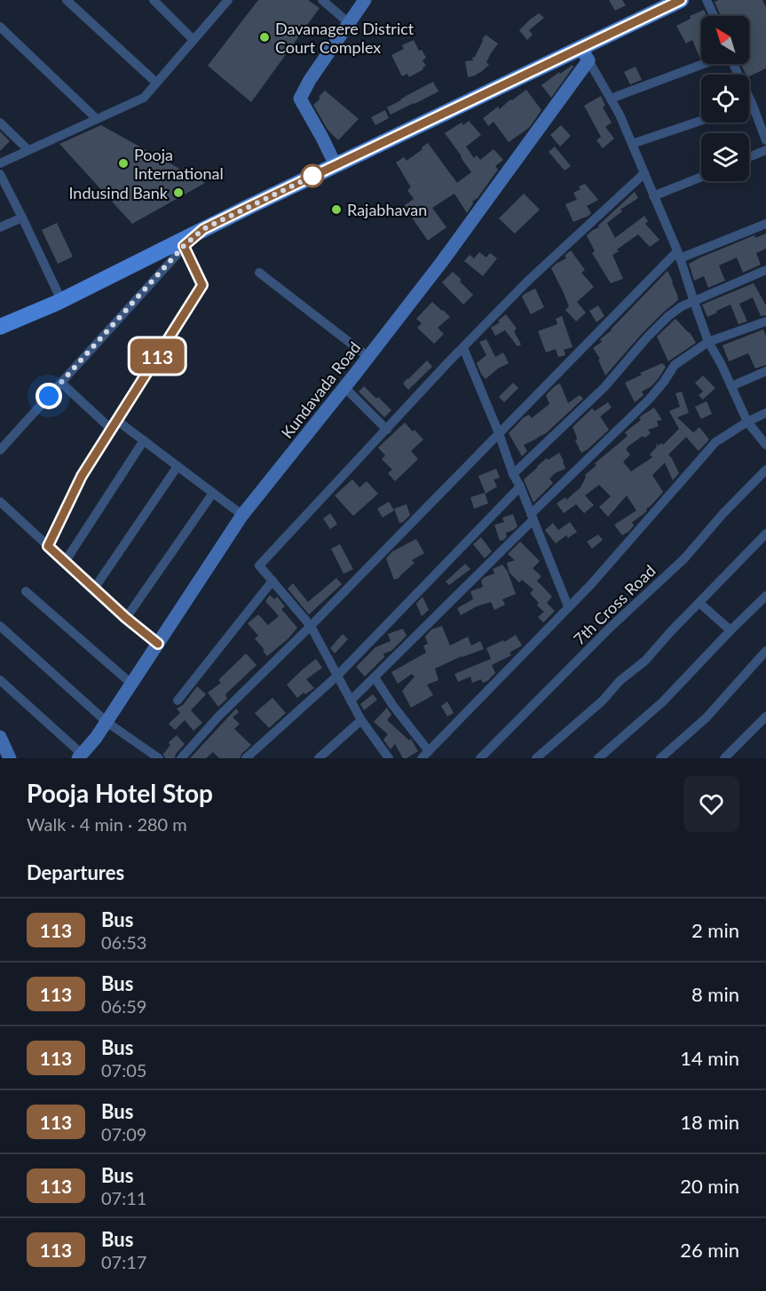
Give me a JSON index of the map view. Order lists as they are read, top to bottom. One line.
{"streets":{"street":["Kundavada Road","7th Cross Road"]},"places":["Davanagere District Court Complex","Pooja International","Indusind Bank","Rajabhavan"],"lines":["bus line 113"],"north":"top left","page":{"on_map":"113","heading":[["Pooja Hotel Stop","Walk · 4 min · 280 m"],"Departures"],"list":[{"mark":"113","name":"Bus","note":"06:53","value":"2 min"},{"mark":"113","name":"Bus","note":"06:59","value":"8 min"},{"mark":"113","name":"Bus","note":"07:05","value":"14 min"},{"mark":"113","name":"Bus","note":"07:09","value":"18 min"},{"mark":"113","name":"Bus","note":"07:11","value":"20 min"},{"mark":"113","name":"Bus","note":"07:17","value":"26 min"}]}}
